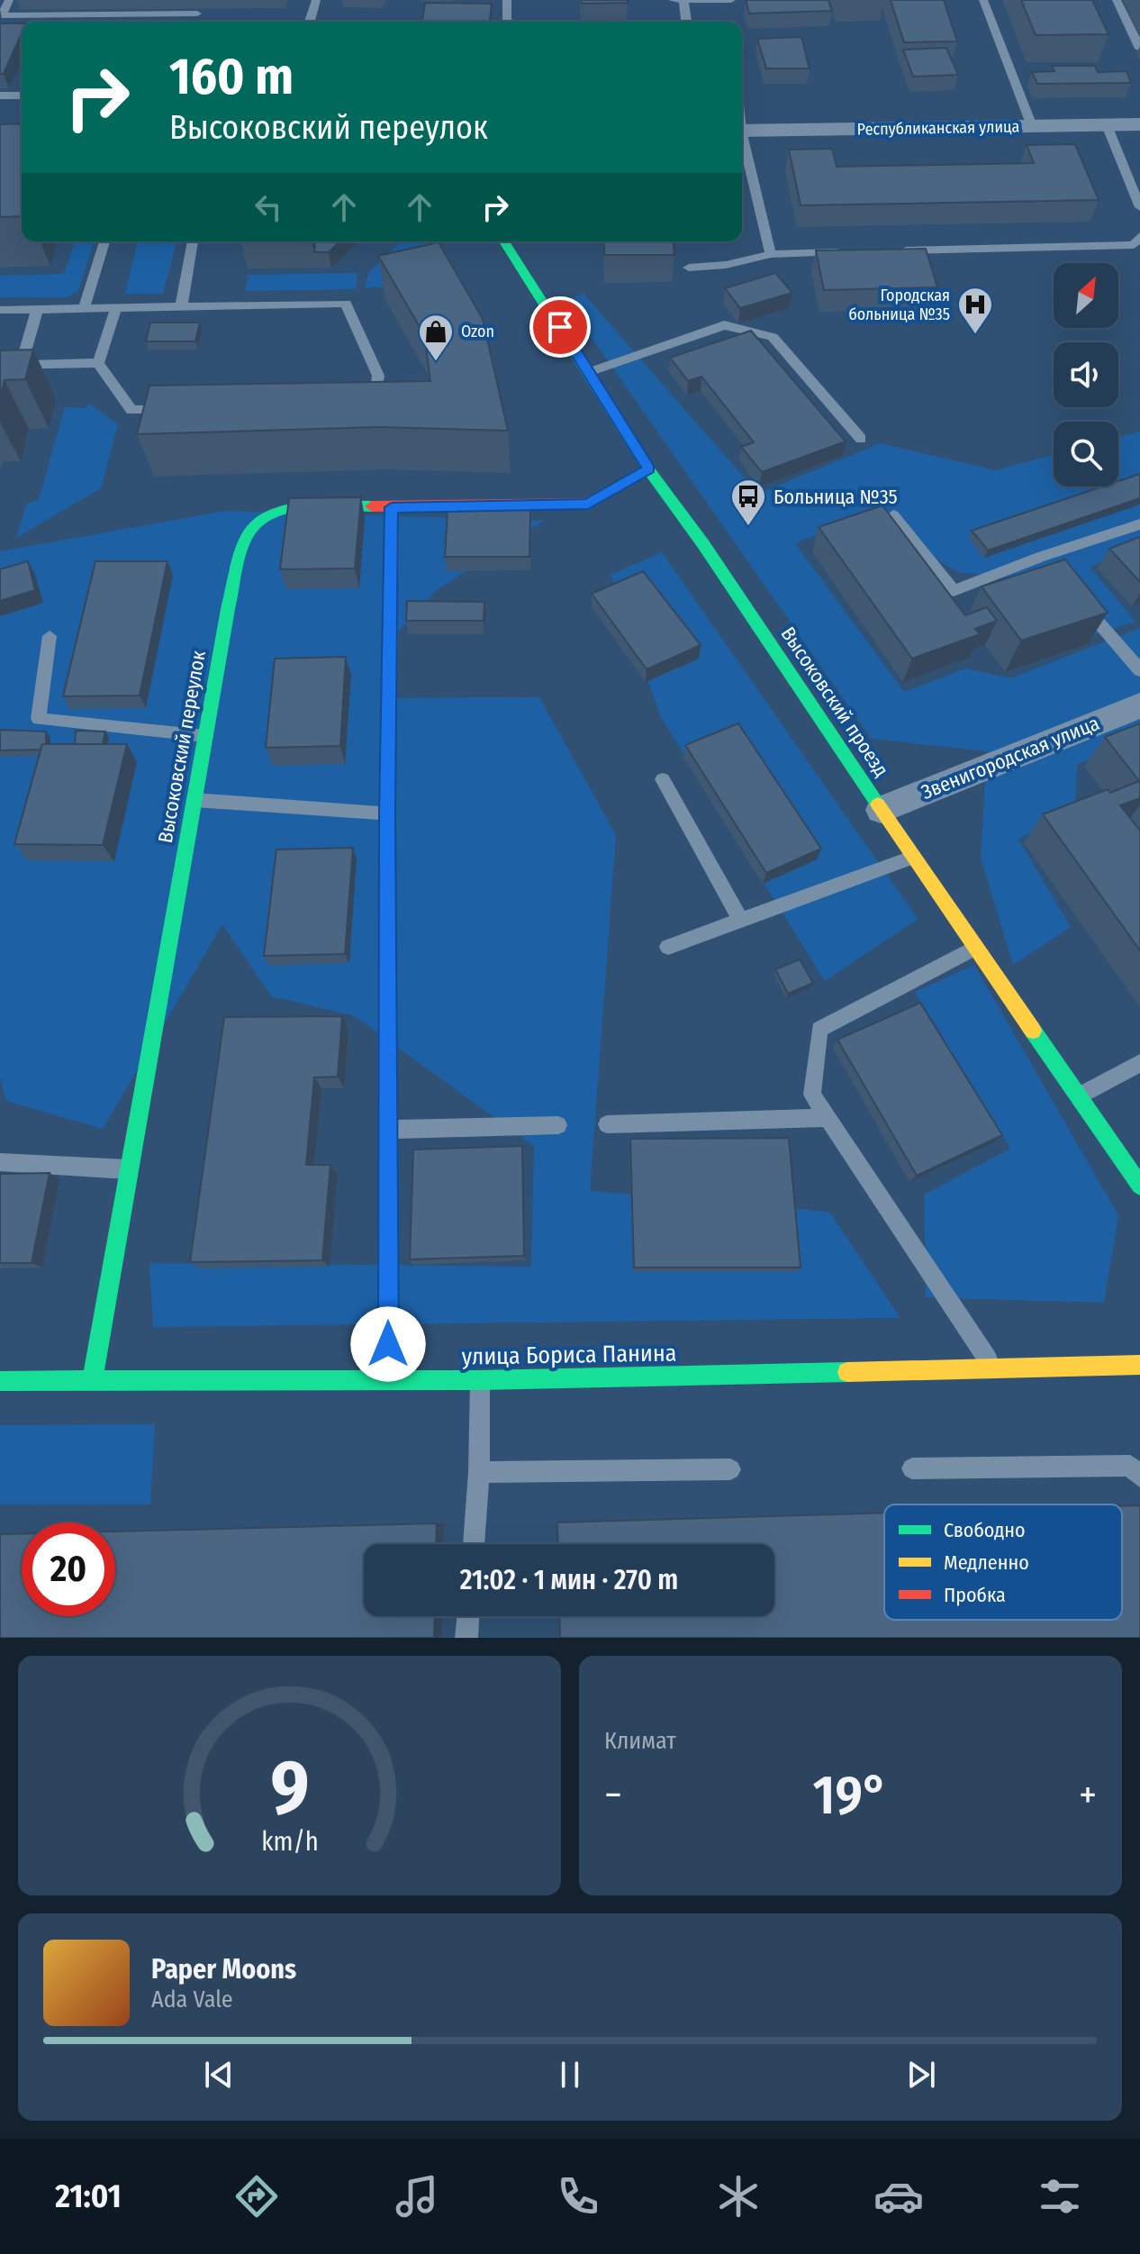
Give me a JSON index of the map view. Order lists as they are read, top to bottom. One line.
{"streets":{"street":["Республиканская улица","Высоковский проезд","Высоковский переулок","Звенигородская улица","улица Бориса Панина"]},"crossings":[["Высоковский проезд","Высоковский переулок"],["Высоковский проезд","Звенигородская улица"],["Высоковский переулок","улица Бориса Панина"]],"places":{"hospital":["Городская больница №35"],"shop":["Ozon"],"bus stop":["Больница №35"]},"legend":["Свободно","Медленно","Пробка"],"north":"top right","page":{"turn":["160 m","Высоковский переулок"],"limit":"20","trip":"21:02 · 1 мин · 270 m","tile":"Климат","heat":["−","19°","+"],"song":["Paper Moons","Ada Vale"],"tabs":"21:01","gauge":["9","km/h"]}}
